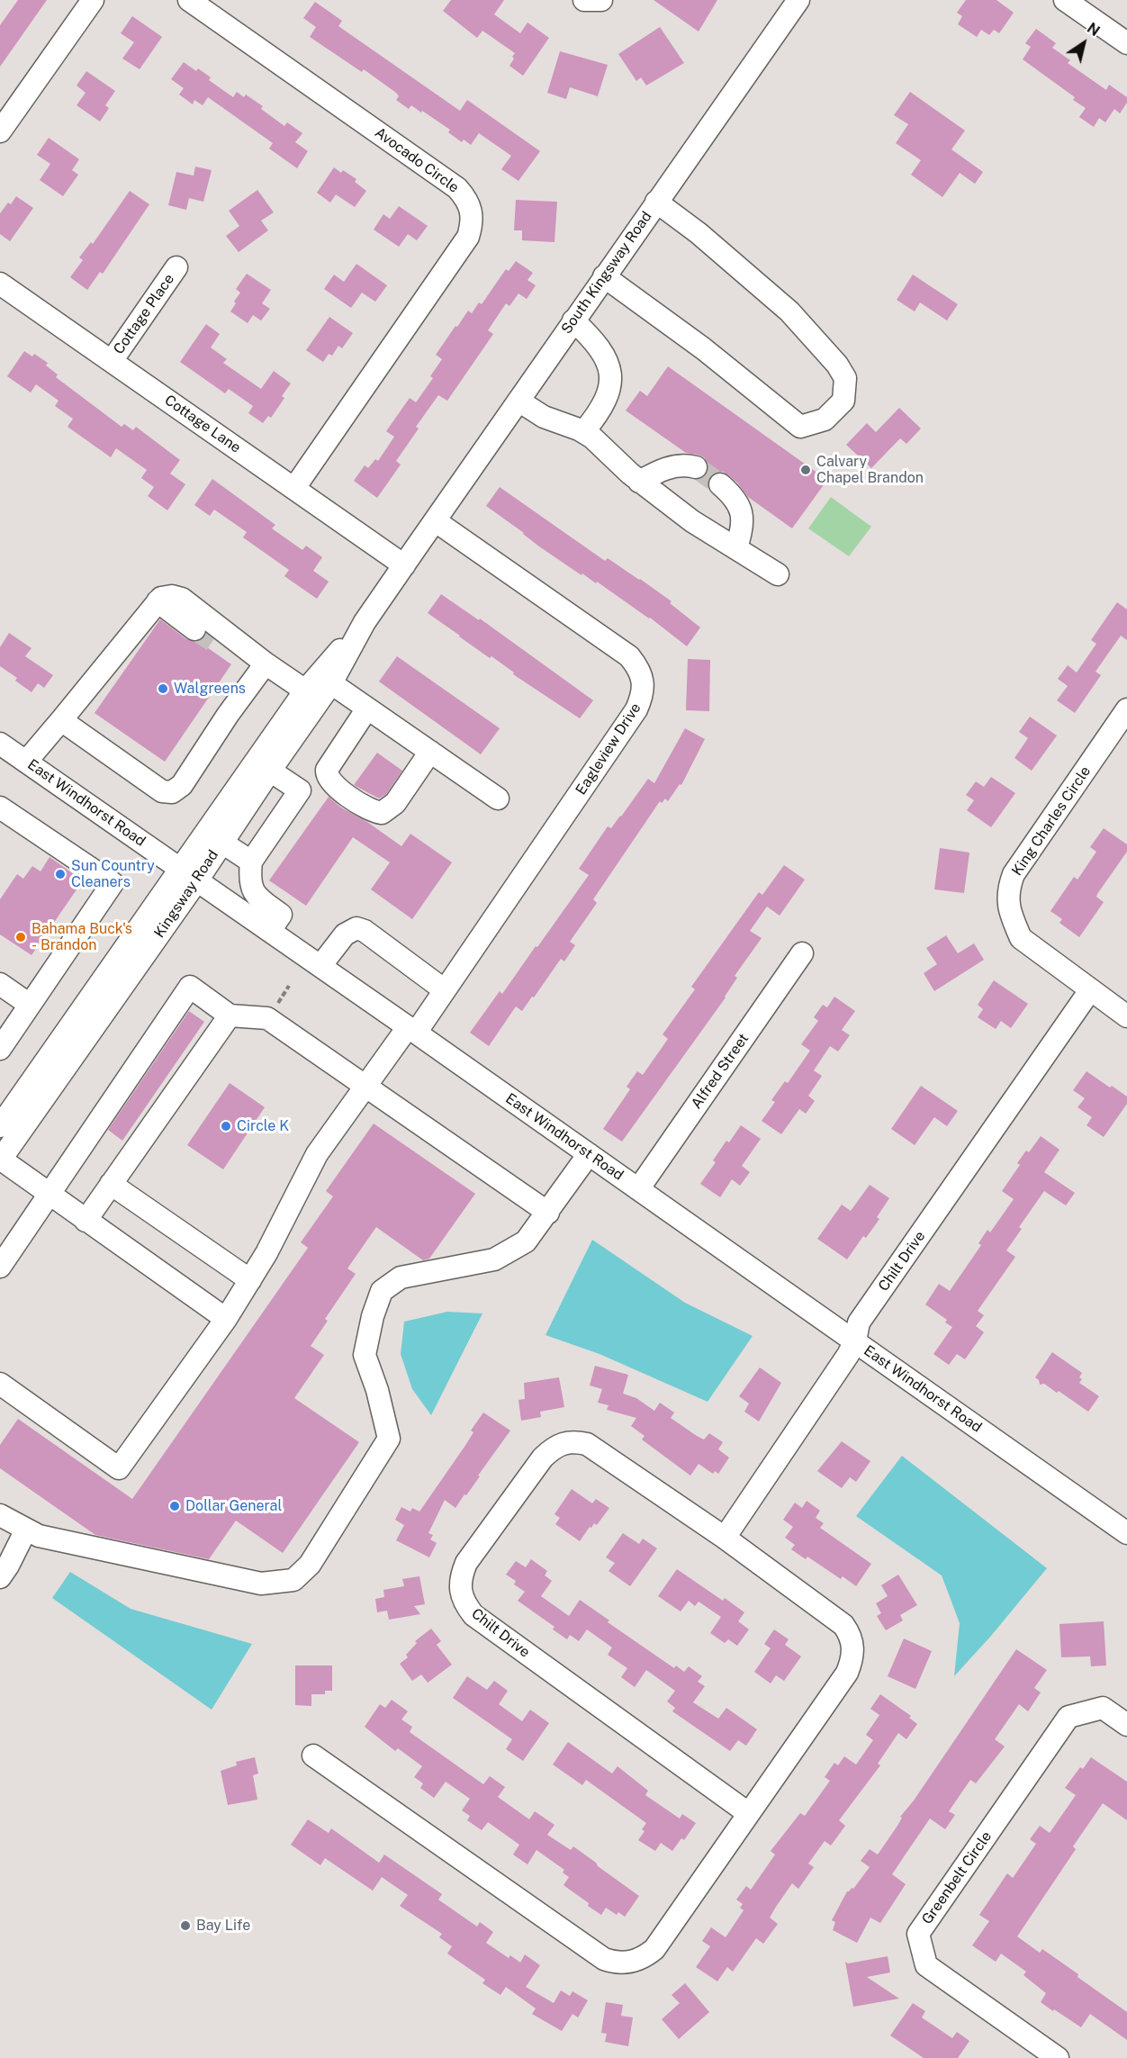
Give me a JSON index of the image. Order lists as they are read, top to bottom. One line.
{"streets":{"street":["Avocado Circle","South Kingsway Road","Cottage Place","Cottage Lane","Eagleview Drive","East Windhorst Road","King Charles Circle","Kingsway Road","Alfred Street","Chilt Drive","Greenbelt Circle"]},"crossings":[["Avocado Circle","Cottage Lane"],["South Kingsway Road","Eagleview Drive"],["South Kingsway Road","Kingsway Road"],["Cottage Place","Cottage Lane"],["Cottage Lane","Kingsway Road"],["Eagleview Drive","East Windhorst Road"],["East Windhorst Road","Kingsway Road"],["East Windhorst Road","Alfred Street"],["East Windhorst Road","Chilt Drive"],["King Charles Circle","Chilt Drive"]],"places":["Calvary Chapel Brandon","Walgreens","Sun Country Cleaners","Bahama Buck's - Brandon","Circle K","Dollar General","Bay Life"],"north":"top right"}
